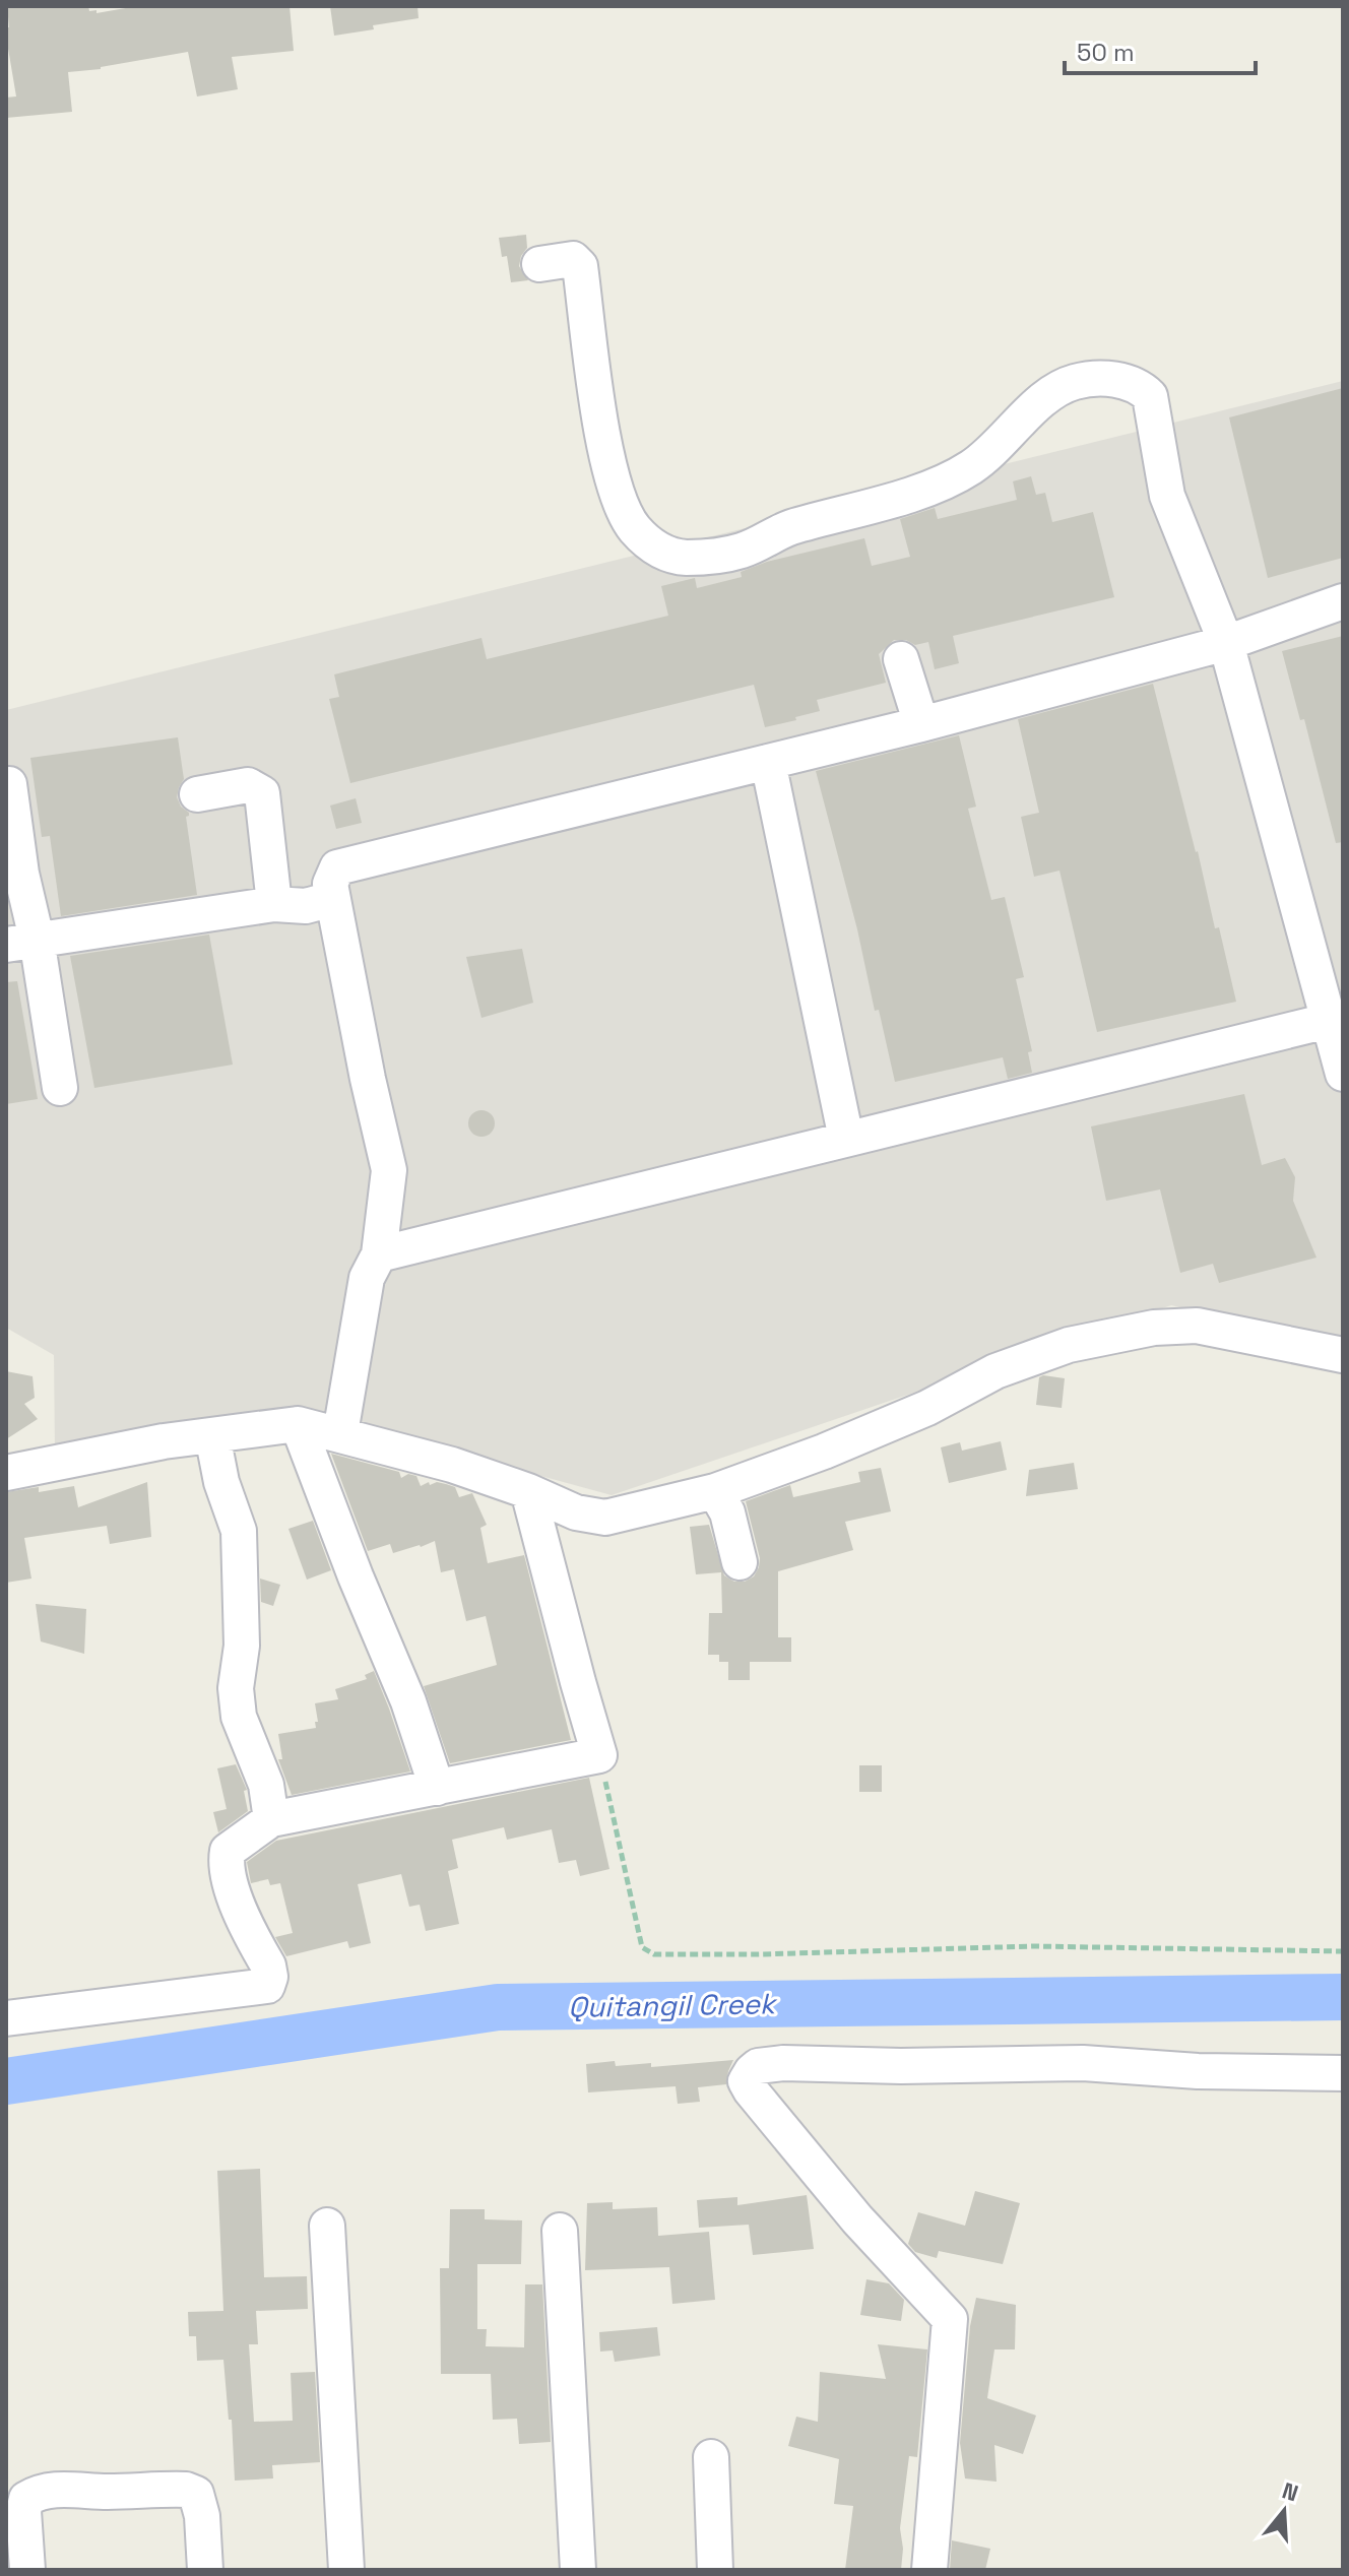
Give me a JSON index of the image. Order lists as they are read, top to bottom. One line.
{"water":["Quitangil Creek"],"scale_bar":"50 m","north":"top"}
